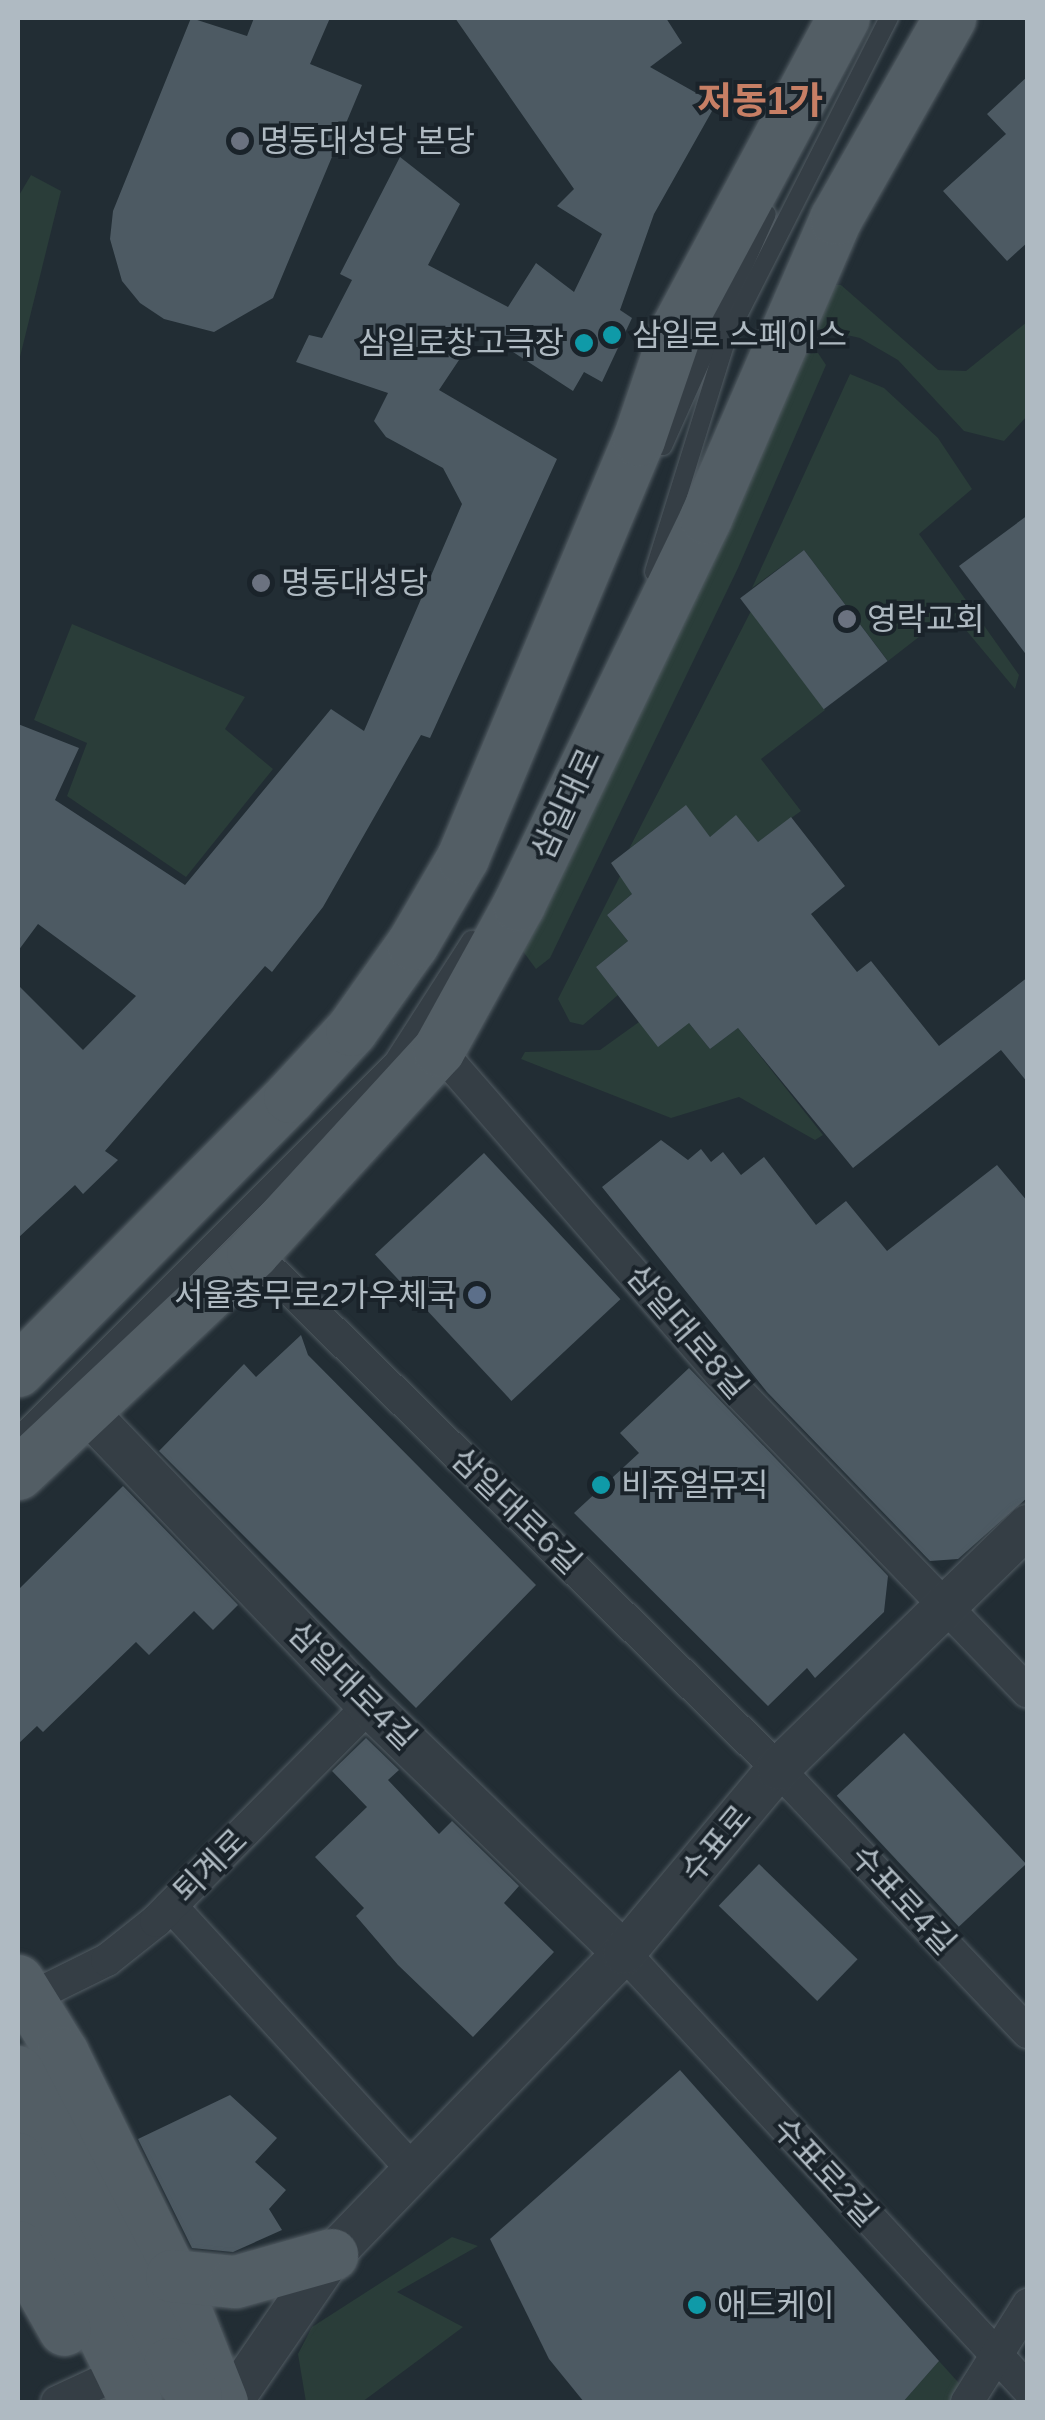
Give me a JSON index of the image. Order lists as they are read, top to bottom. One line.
{"streets":{"main road":["삼일대로","퇴계로"],"street":["삼일대로8길","삼일대로6길","삼일대로4길","수표로","수표로4길","수표로2길"]},"crossings":[["삼일대로","삼일대로8길"],["삼일대로","삼일대로6길"],["삼일대로","삼일대로4길"],["삼일대로8길","수표로"],["삼일대로6길","수표로"],["삼일대로6길","수표로4길"],["삼일대로4길","수표로"],["삼일대로4길","퇴계로"],["삼일대로4길","수표로2길"],["수표로","수표로4길"],["수표로","수표로2길"]],"districts":["저동1가"],"places":["명동대성당 본당","삼일로 스페이스","삼일로창고극장","명동대성당","영락교회","서울충무로2가우체국","비쥬얼뮤직","애드케이"]}
